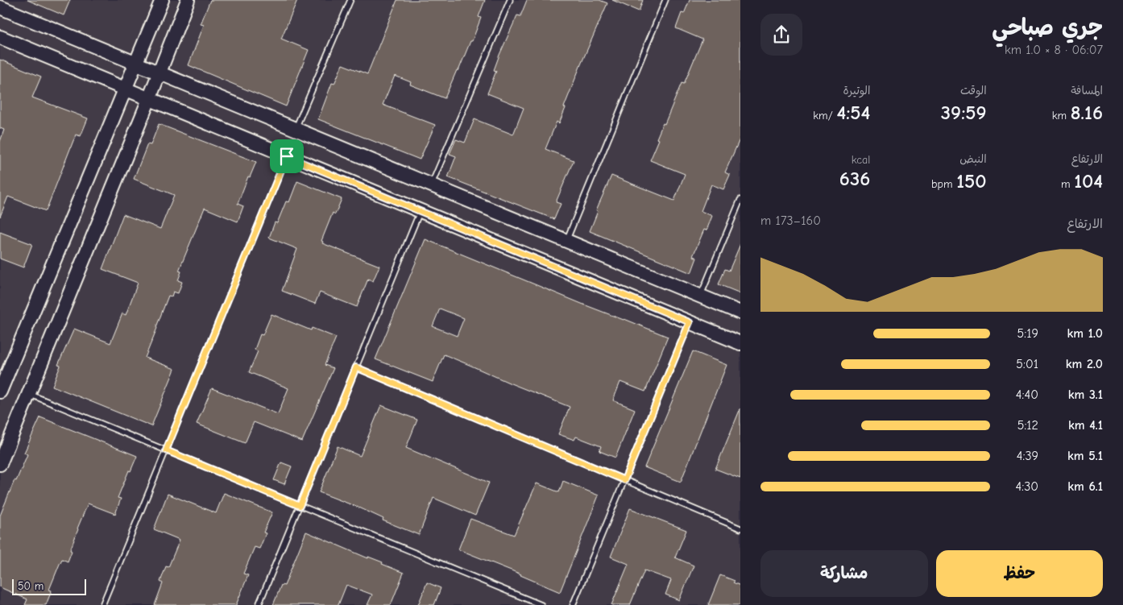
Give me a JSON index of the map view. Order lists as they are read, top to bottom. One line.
{"scale_bar":"50 m","page":{"heading":["جري صباحي","06:07 · 8 × 1.0 km"],"stats":[["المسافة","8.16 km"],["الوقت","39:59"],["الوتيرة","4:54 /km"],["الارتفاع","104 m"],["النبض","150 bpm"],["kcal","636"]],"chart":["الارتفاع","160–173 m"],"list":[{"name":"1.0 km","note":"5:19"},{"name":"2.0 km","note":"5:01"},{"name":"3.1 km","note":"4:40"},{"name":"4.1 km","note":"5:12"},{"name":"5.1 km","note":"4:39"},{"name":"6.1 km","note":"4:30"}],"buttons":["حفظ","مشاركة"],"scale":"50 m"}}
